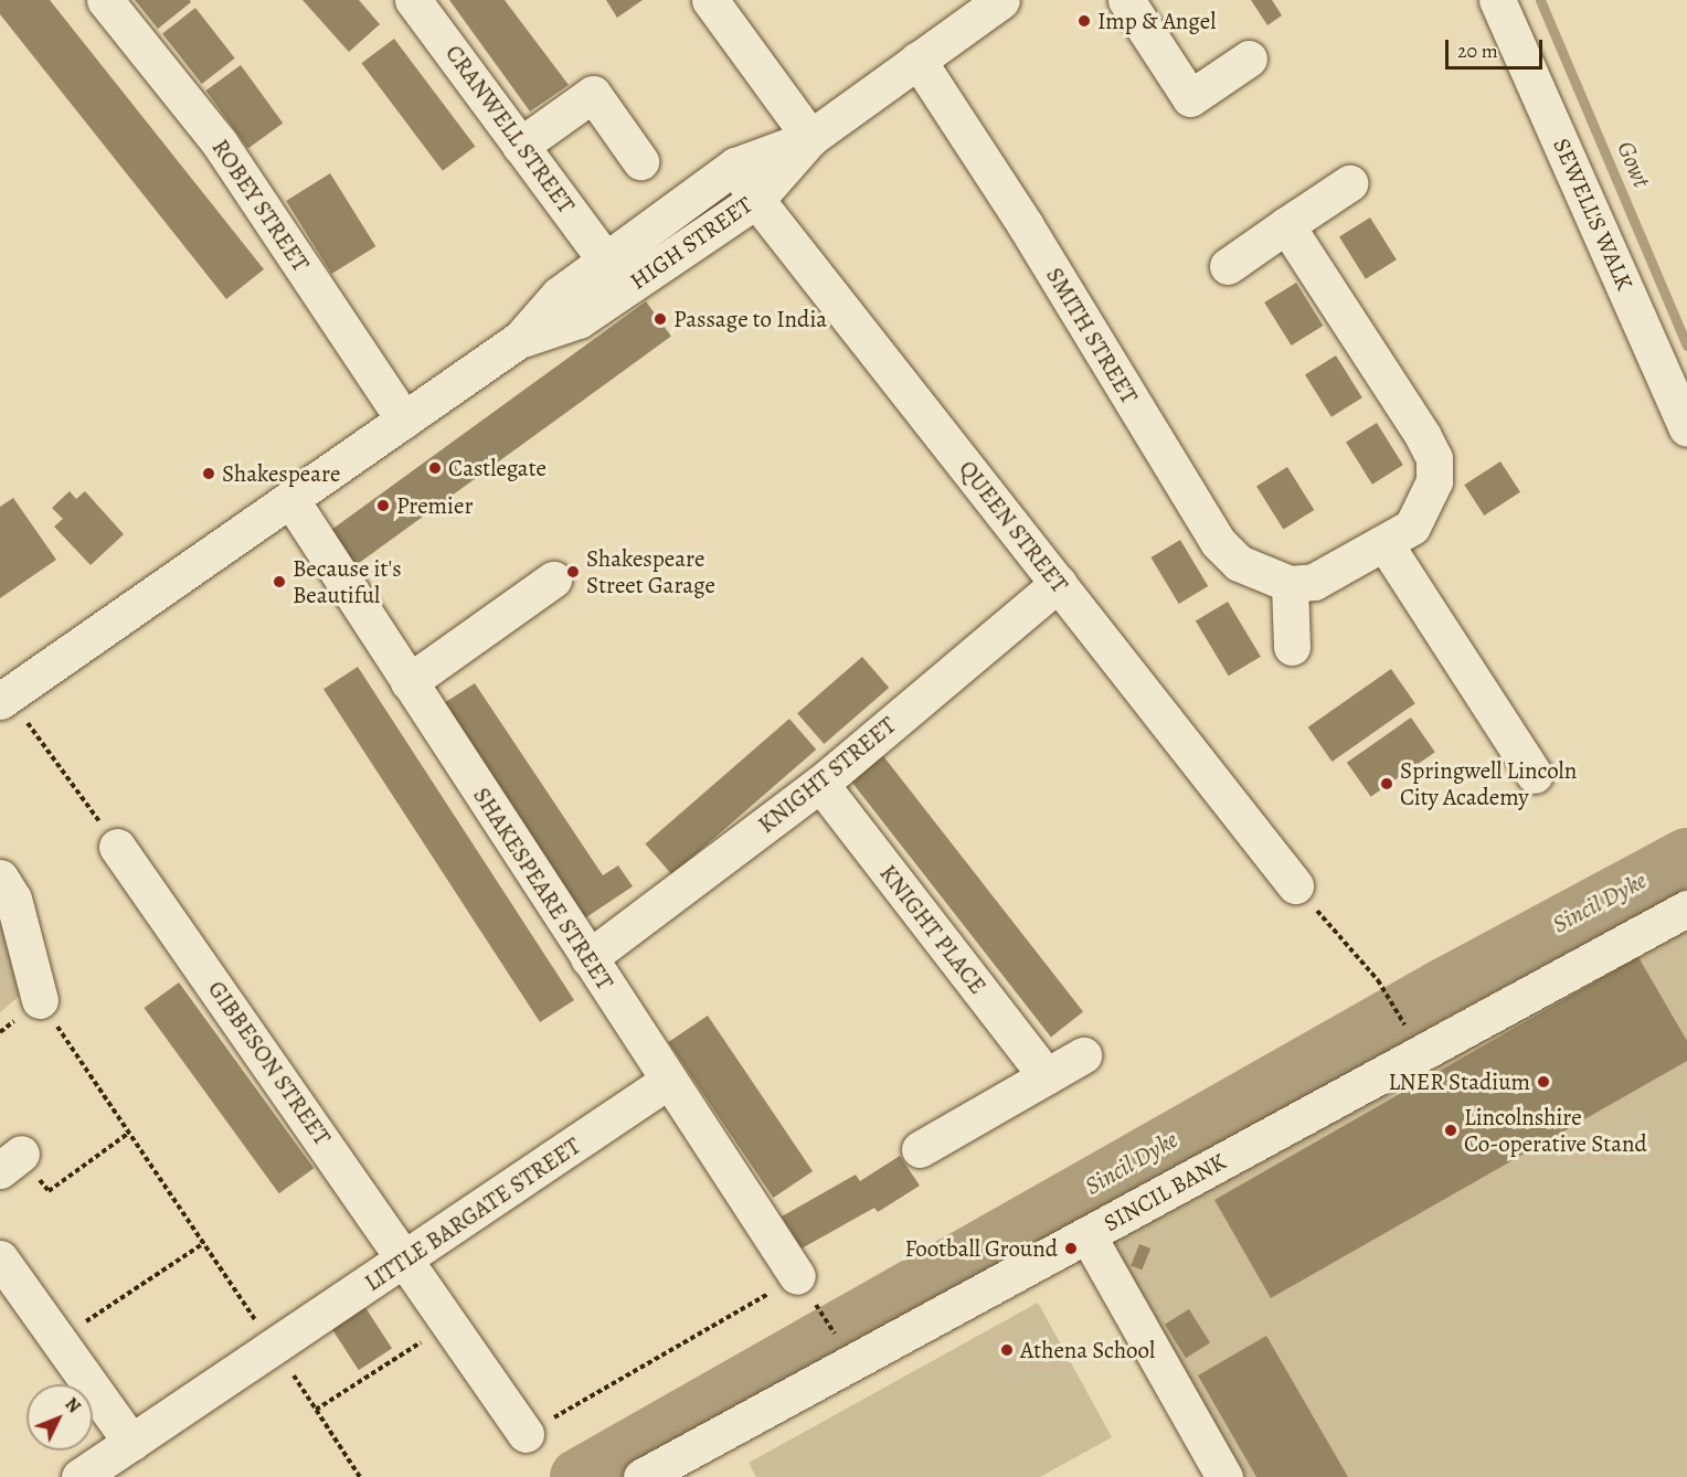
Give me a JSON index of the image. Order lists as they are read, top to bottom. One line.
{"streets":{"street":["CRANWELL STREET","ROBEY STREET","SEWELL'S WALK","HIGH STREET","SMITH STREET","QUEEN STREET","KNIGHT STREET","SHAKESPEARE STREET","KNIGHT PLACE","GIBBESON STREET","SINCIL BANK","LITTLE BARGATE STREET"]},"crossings":[["CRANWELL STREET","HIGH STREET"],["HIGH STREET","QUEEN STREET"],["QUEEN STREET","KNIGHT STREET"],["KNIGHT STREET","SHAKESPEARE STREET"],["KNIGHT STREET","KNIGHT PLACE"],["SHAKESPEARE STREET","LITTLE BARGATE STREET"],["GIBBESON STREET","LITTLE BARGATE STREET"]],"water":["Gowt","Sincil Dyke"],"places":["Imp & Angel","Passage to India","Castlegate","Shakespeare","Premier","Shakespeare Street Garage","Because it's Beautiful","Springwell Lincoln City Academy","LNER Stadium","Lincolnshire Co-operative Stand","Football Ground","Athena School"],"scale_bar":"20 m","north":"top right"}
